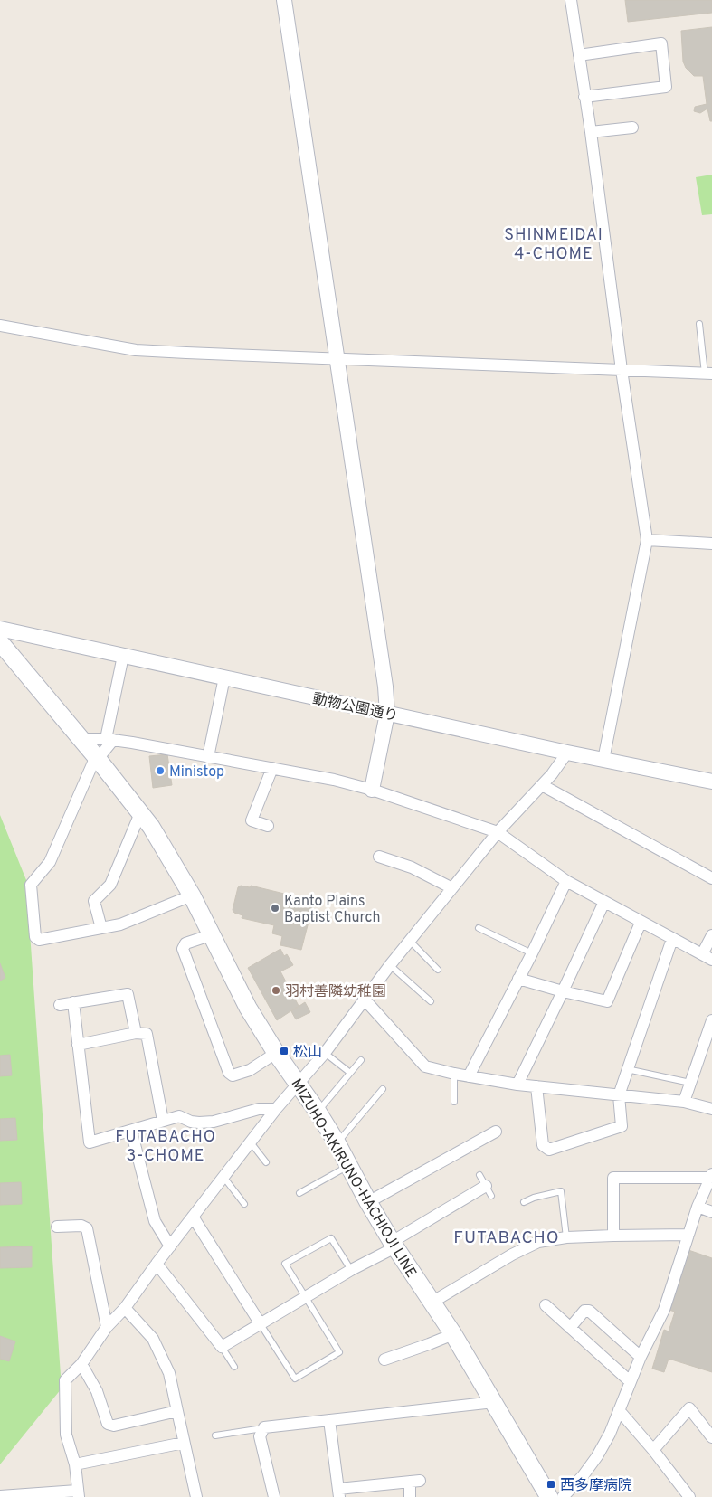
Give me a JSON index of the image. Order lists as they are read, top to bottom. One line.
{"streets":{"main road":["MIZUHO-AKIRUNO-HACHIOJI LINE"],"street":["動物公園通り"]},"districts":["SHINMEIDAI 4-CHOME","FUTABACHO 3-CHOME","FUTABACHO"],"places":{"other":["Ministop","Kanto Plains Baptist Church","羽村善隣幼稚園"],"transit":["松山","西多摩病院"]}}
